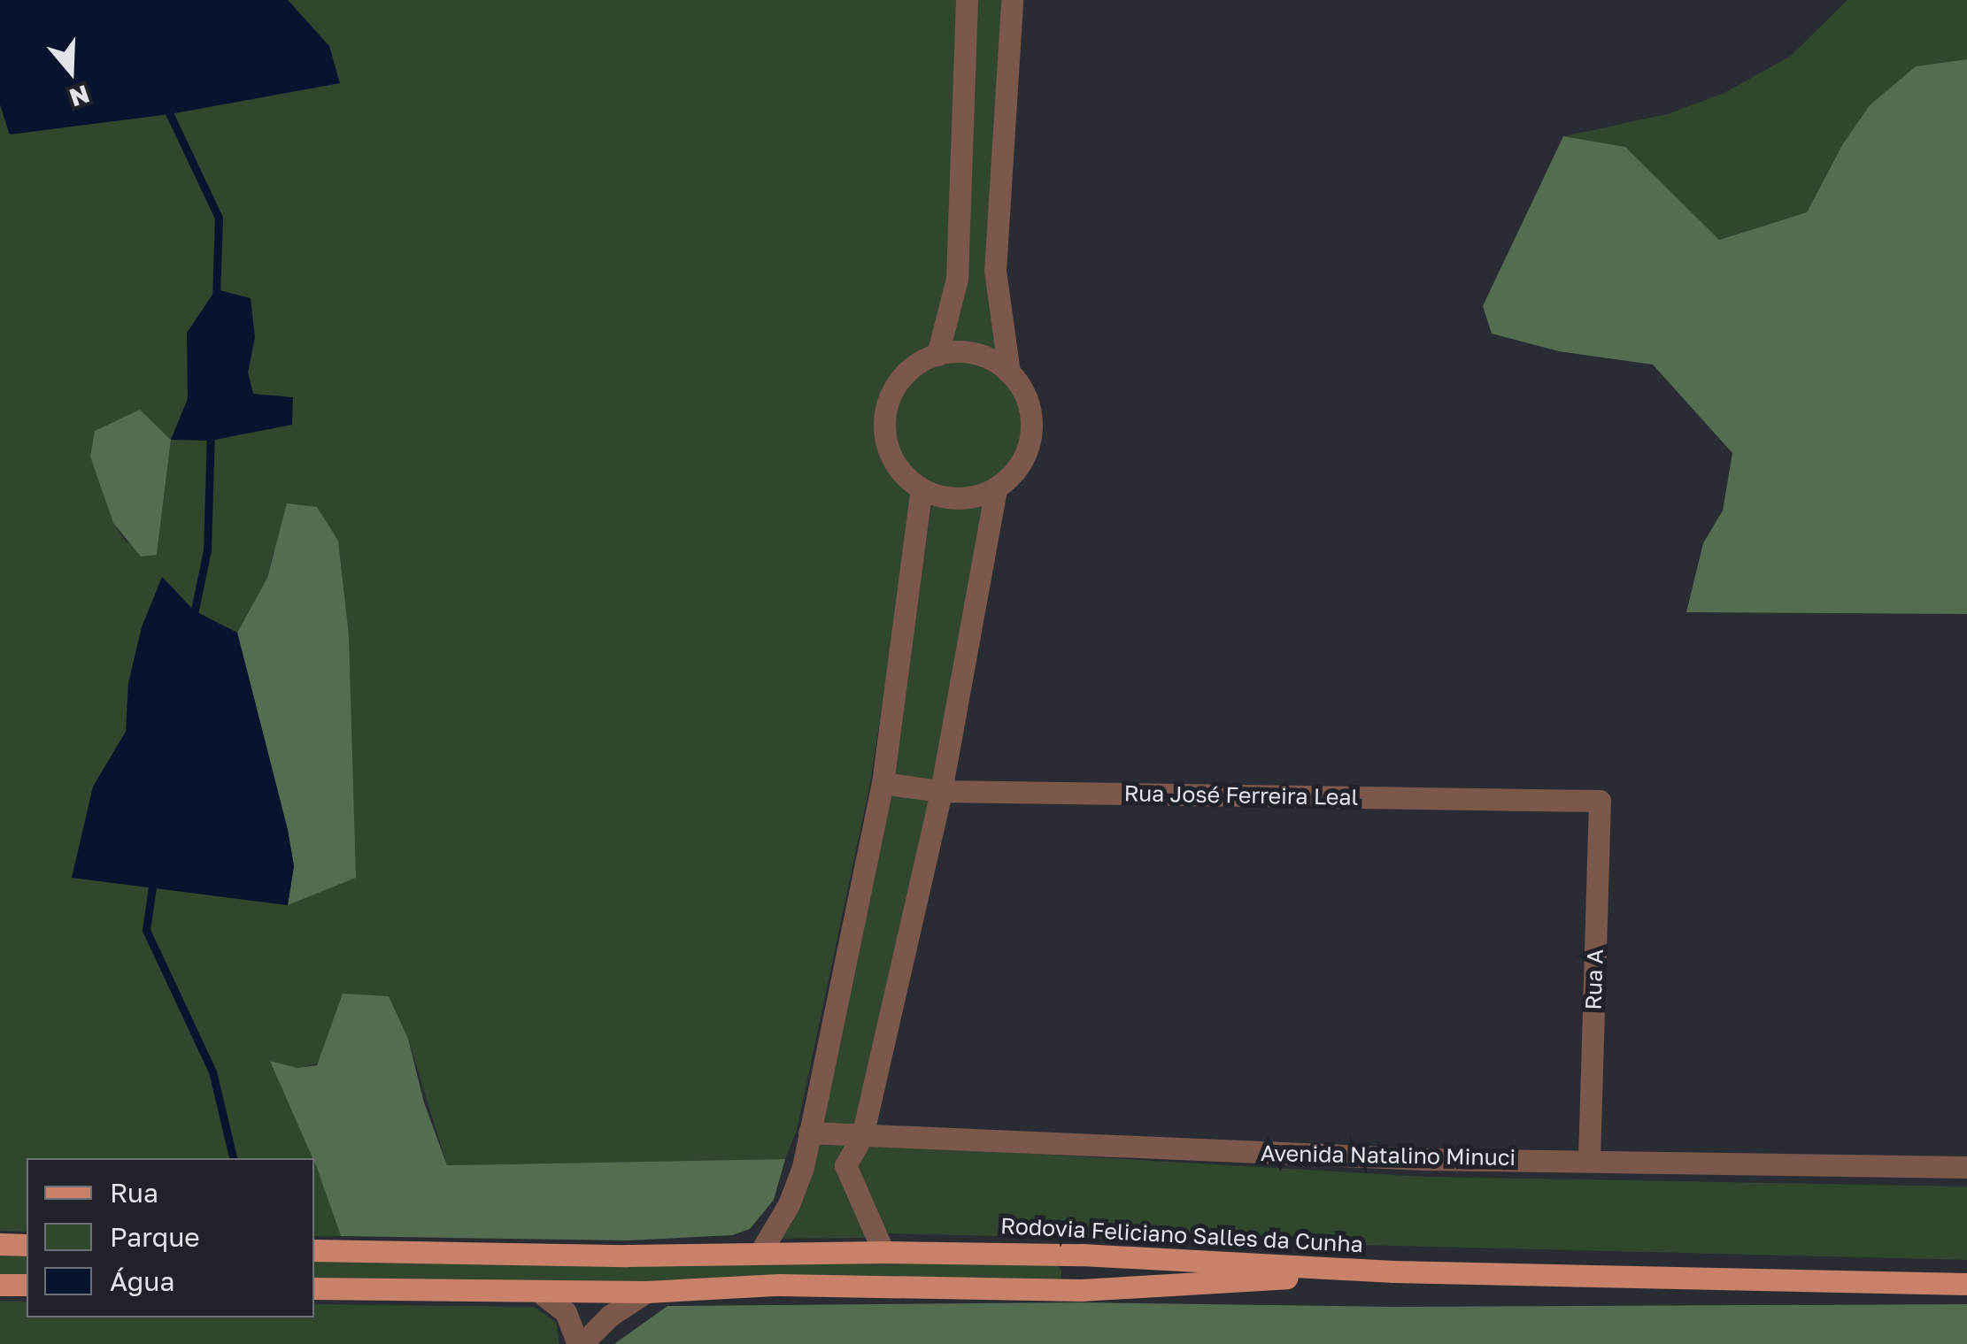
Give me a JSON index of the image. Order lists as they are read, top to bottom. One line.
{"streets":{"main road":["Rodovia Feliciano Salles da Cunha"],"street":["Rua José Ferreira Leal","Rua A","Avenida Natalino Minuci"]},"crossings":[["Rua José Ferreira Leal","Rua A"],["Rua A","Avenida Natalino Minuci"]],"legend":["Rua","Parque","Água"],"north":"bottom"}
